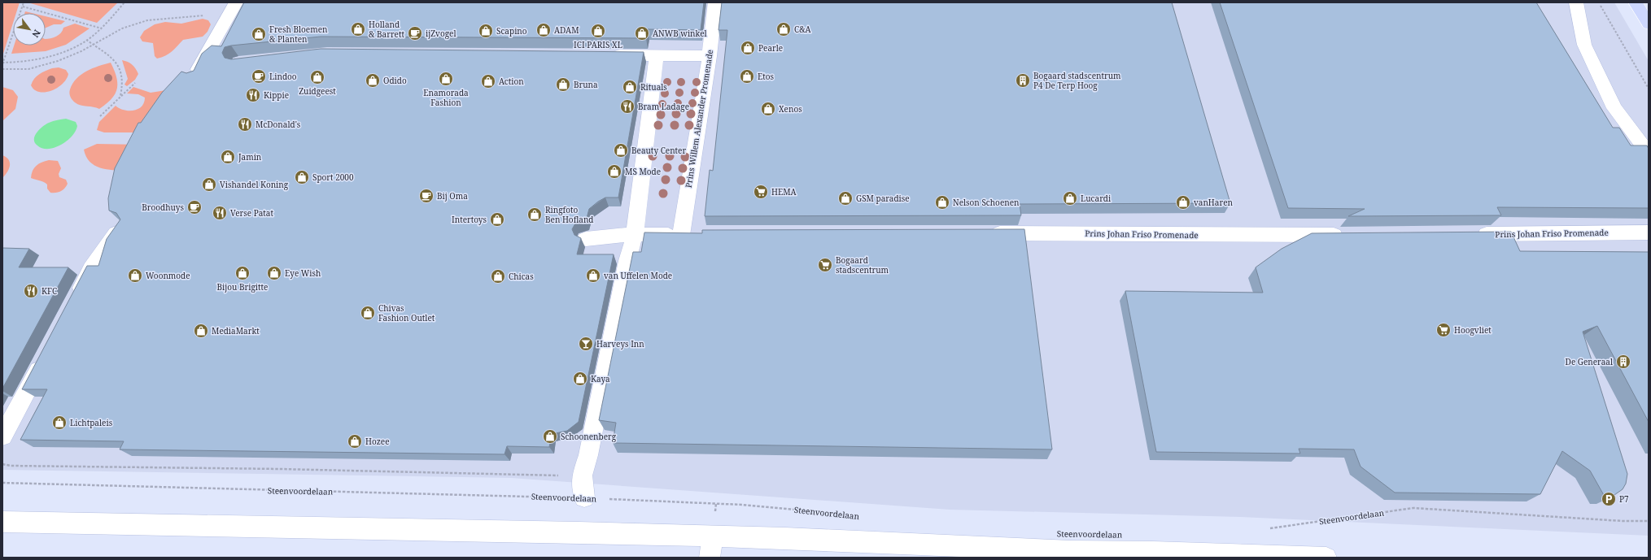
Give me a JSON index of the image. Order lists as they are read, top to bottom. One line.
{"streets":{"street":["Prins Willem Alexander Promenade","Prins Johan Friso Promenade","Steenvoordelaan"]},"places":{"shop":["Holland & Barrett","C&A","ADAM","Scapino","ICI PARIS XL","ANWB winkel","Fresh Bloemen & Planten","Pearle","Etos","Zuidgeest","Enamorada Fashion","Odido","Action","Bruna","Rituals","Xenos","Beauty Center","Jamin","MS Mode","Sport 2000","Vishandel Koning","GSM paradise","Lucardi","Nelson Schoenen","vanHaren","Ringfoto Ben Hofland","Intertoys","Bijou Brigitte","Eye Wish","Woonmode","van Uffelen Mode","Chicas","Chivas Fashion Outlet","MediaMarkt","Kaya","Lichtpaleis","Schoonenberg","Hozee"],"cafe":["ijZvogel","Lindoo","Bij Oma","Broodhuys"],"building":["Bogaard stadscentrum P4 De Terp Hoog","De Generaal"],"restaurant":["Kippie","Bram Ladage","McDonald's","Verse Patat","KFC"],"supermarket":["HEMA","Bogaard stadscentrum","Hoogvliet"],"bar":["Harveys Inn"],"parking":["P7"]},"north":"bottom right"}
